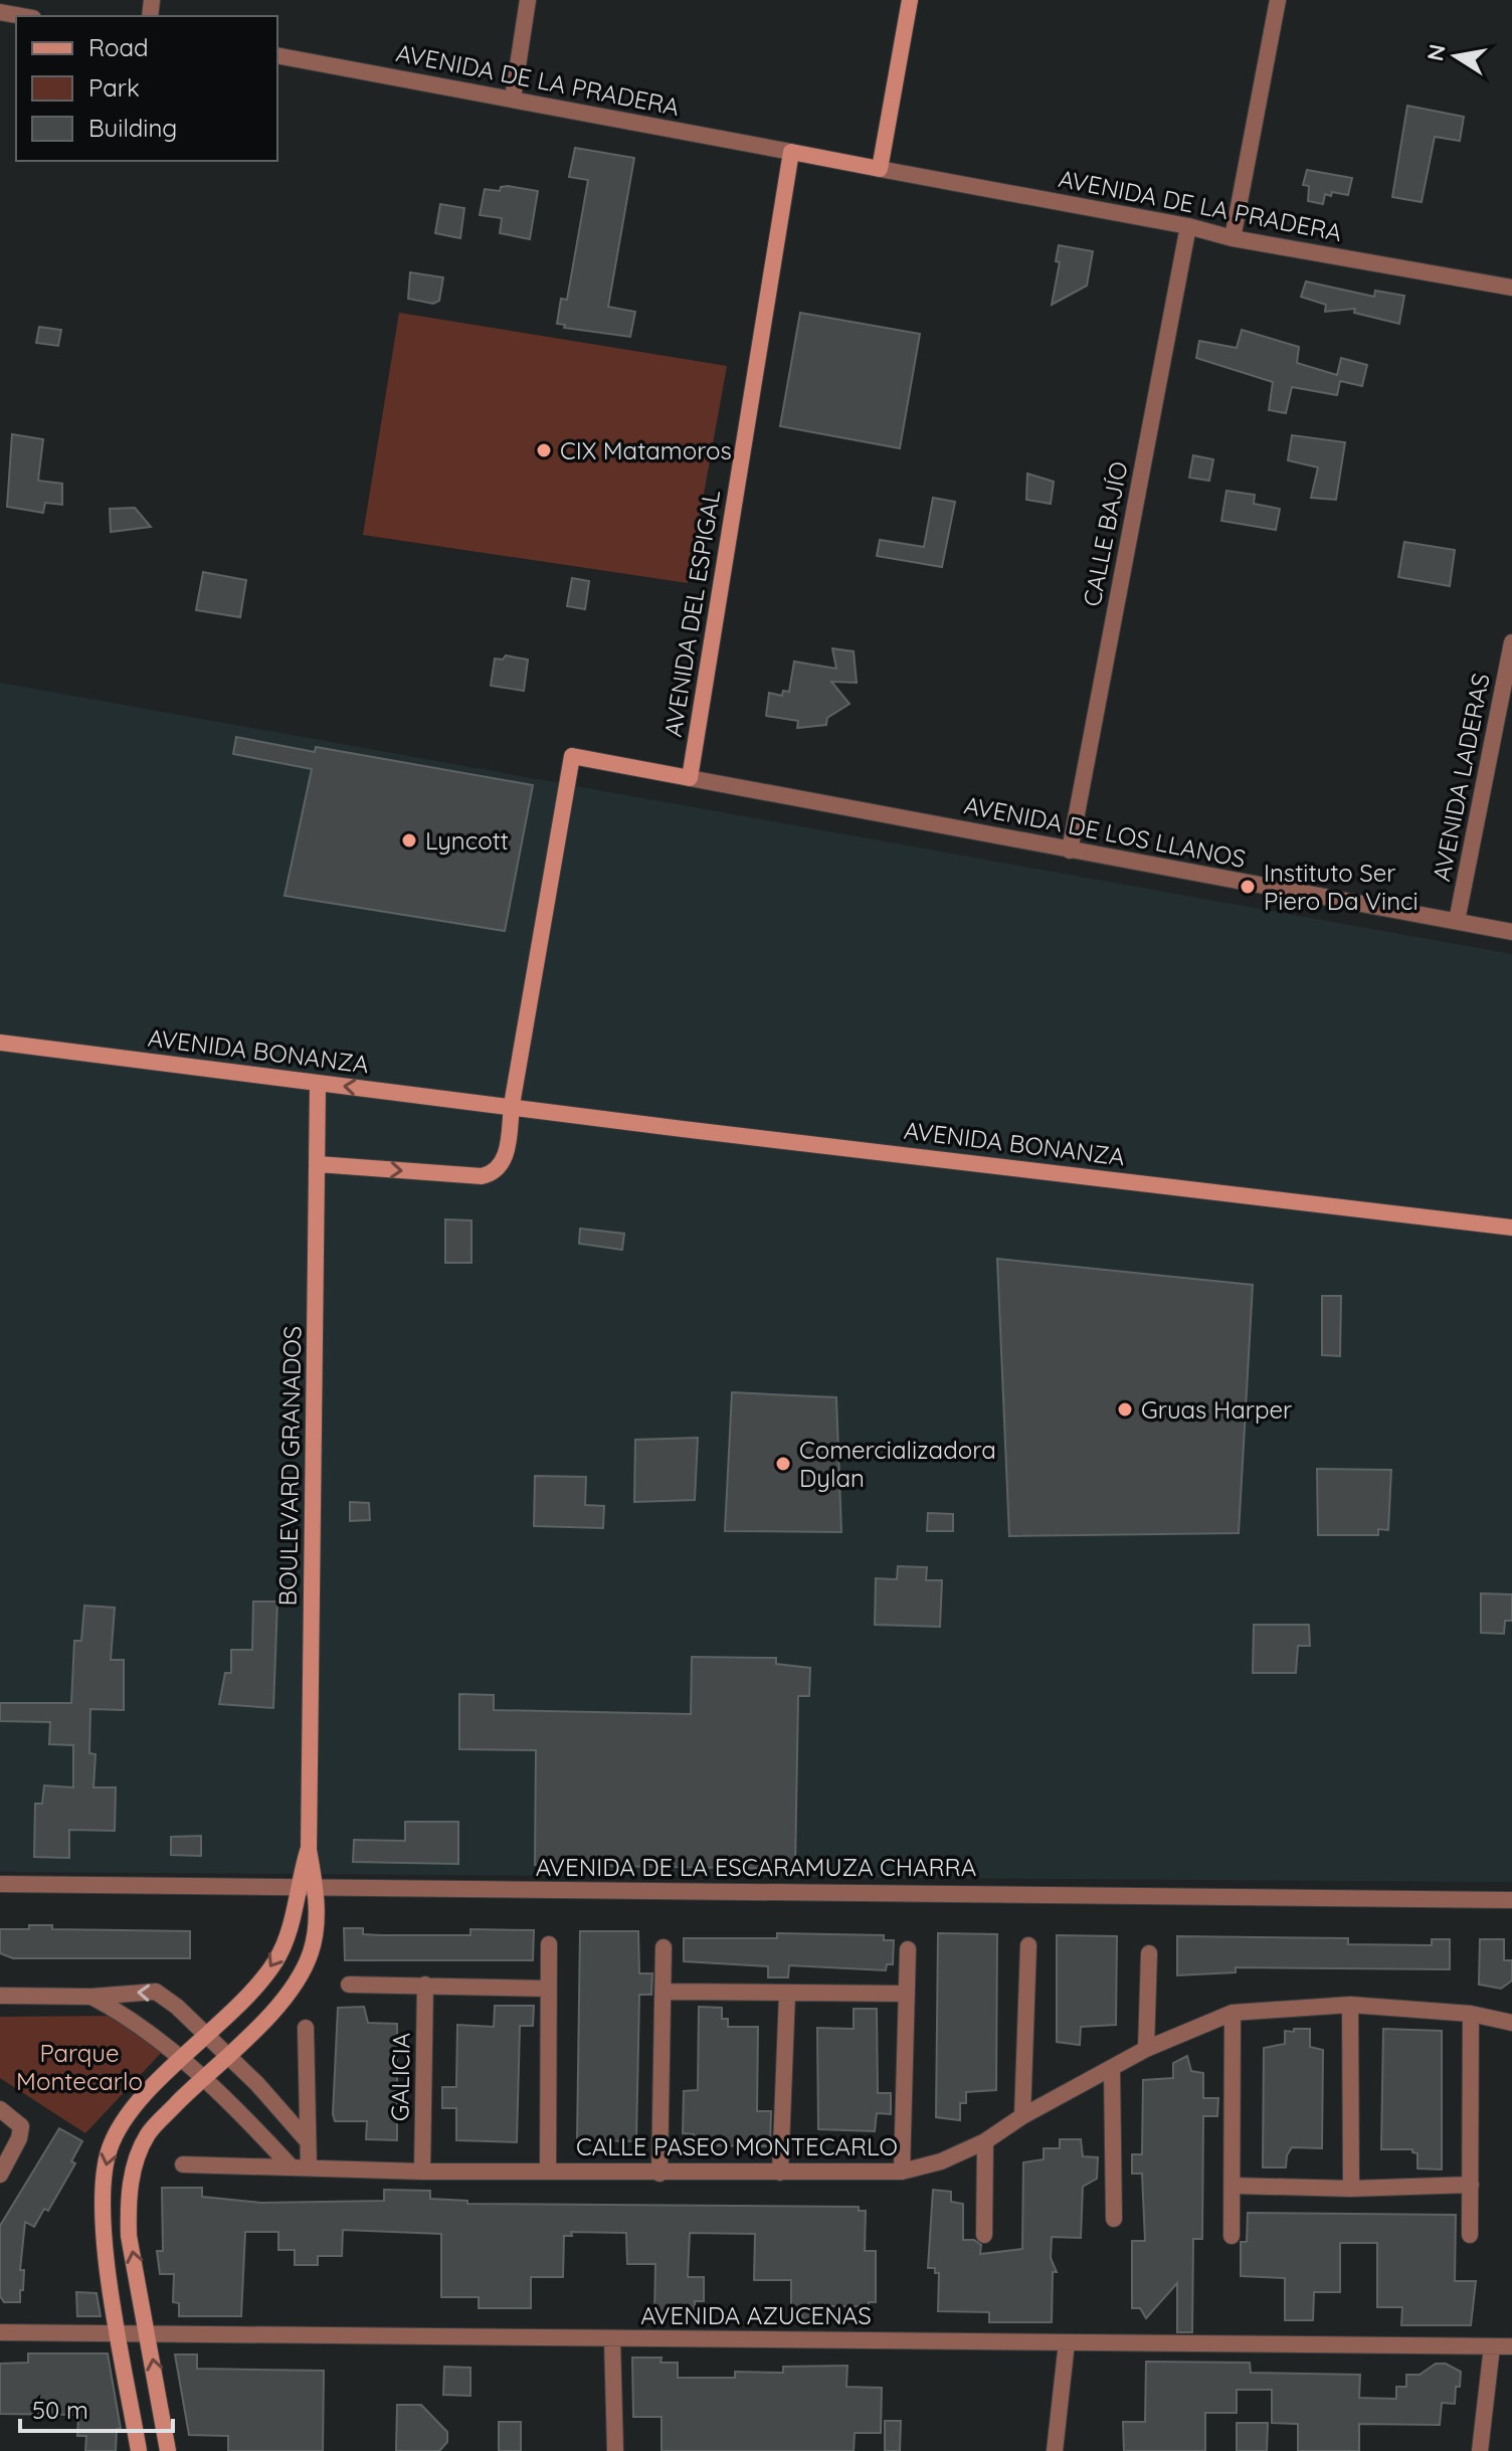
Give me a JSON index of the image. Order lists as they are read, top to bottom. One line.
{"streets":{"street":["AVENIDA DE LA PRADERA","CALLE BAJÍO","AVENIDA DEL ESPIGAL","AVENIDA LADERAS","AVENIDA DE LOS LLANOS","AVENIDA BONANZA","BOULEVARD GRANADOS","AVENIDA DE LA ESCARAMUZA CHARRA","GALICIA","CALLE PASEO MONTECARLO","AVENIDA AZUCENAS"]},"crossings":[["AVENIDA DE LA PRADERA","CALLE BAJÍO"],["AVENIDA DE LA PRADERA","AVENIDA DEL ESPIGAL"],["CALLE BAJÍO","AVENIDA DE LOS LLANOS"],["AVENIDA DEL ESPIGAL","AVENIDA DE LOS LLANOS"],["AVENIDA LADERAS","AVENIDA DE LOS LLANOS"],["AVENIDA BONANZA","BOULEVARD GRANADOS"],["BOULEVARD GRANADOS","AVENIDA DE LA ESCARAMUZA CHARRA"],["BOULEVARD GRANADOS","AVENIDA AZUCENAS"],["GALICIA","CALLE PASEO MONTECARLO"]],"parks":["Parque Montecarlo"],"places":["CIX Matamoros","Lyncott","Instituto Ser Piero Da Vinci","Gruas Harper","Comercializadora Dylan"],"legend":["Road","Park","Building"],"scale_bar":"50 m","north":"left"}
